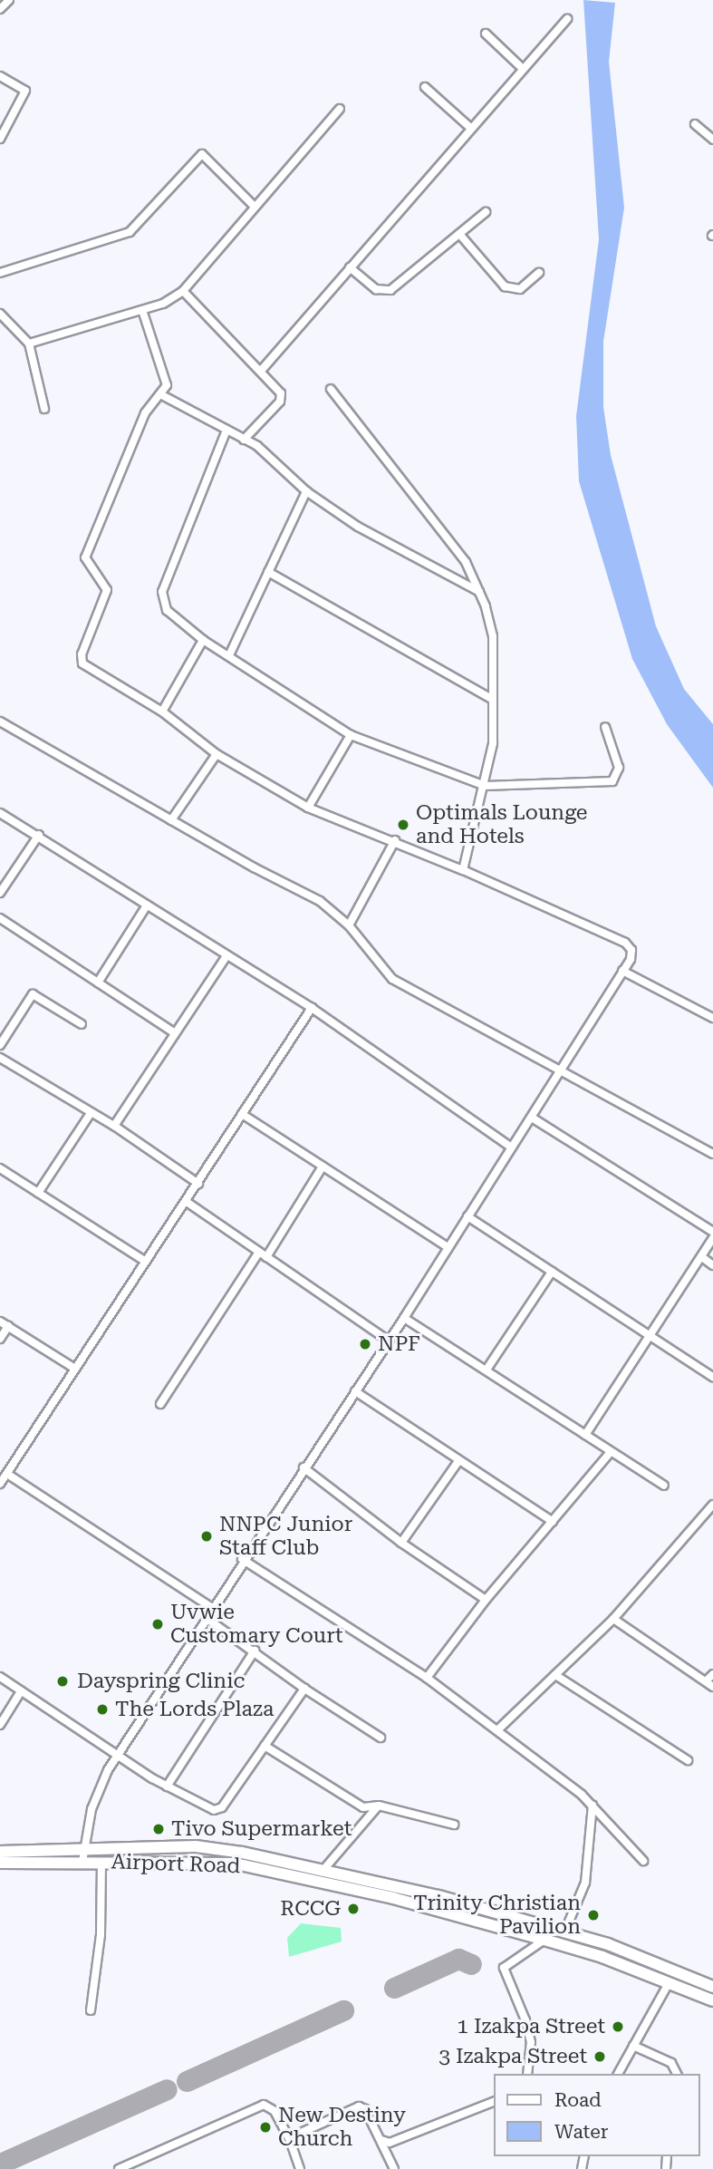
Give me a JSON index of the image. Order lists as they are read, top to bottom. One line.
{"streets":{"main road":["Airport Road"]},"places":["Optimals Lounge and Hotels","NPF","NNPC Junior Staff Club","Uvwie Customary Court","Dayspring Clinic","The Lords Plaza","Tivo Supermarket","RCCG","Trinity Christian Pavilion","1 Izakpa Street","3 Izakpa Street","New Destiny Church"],"legend":["Road","Water"]}
